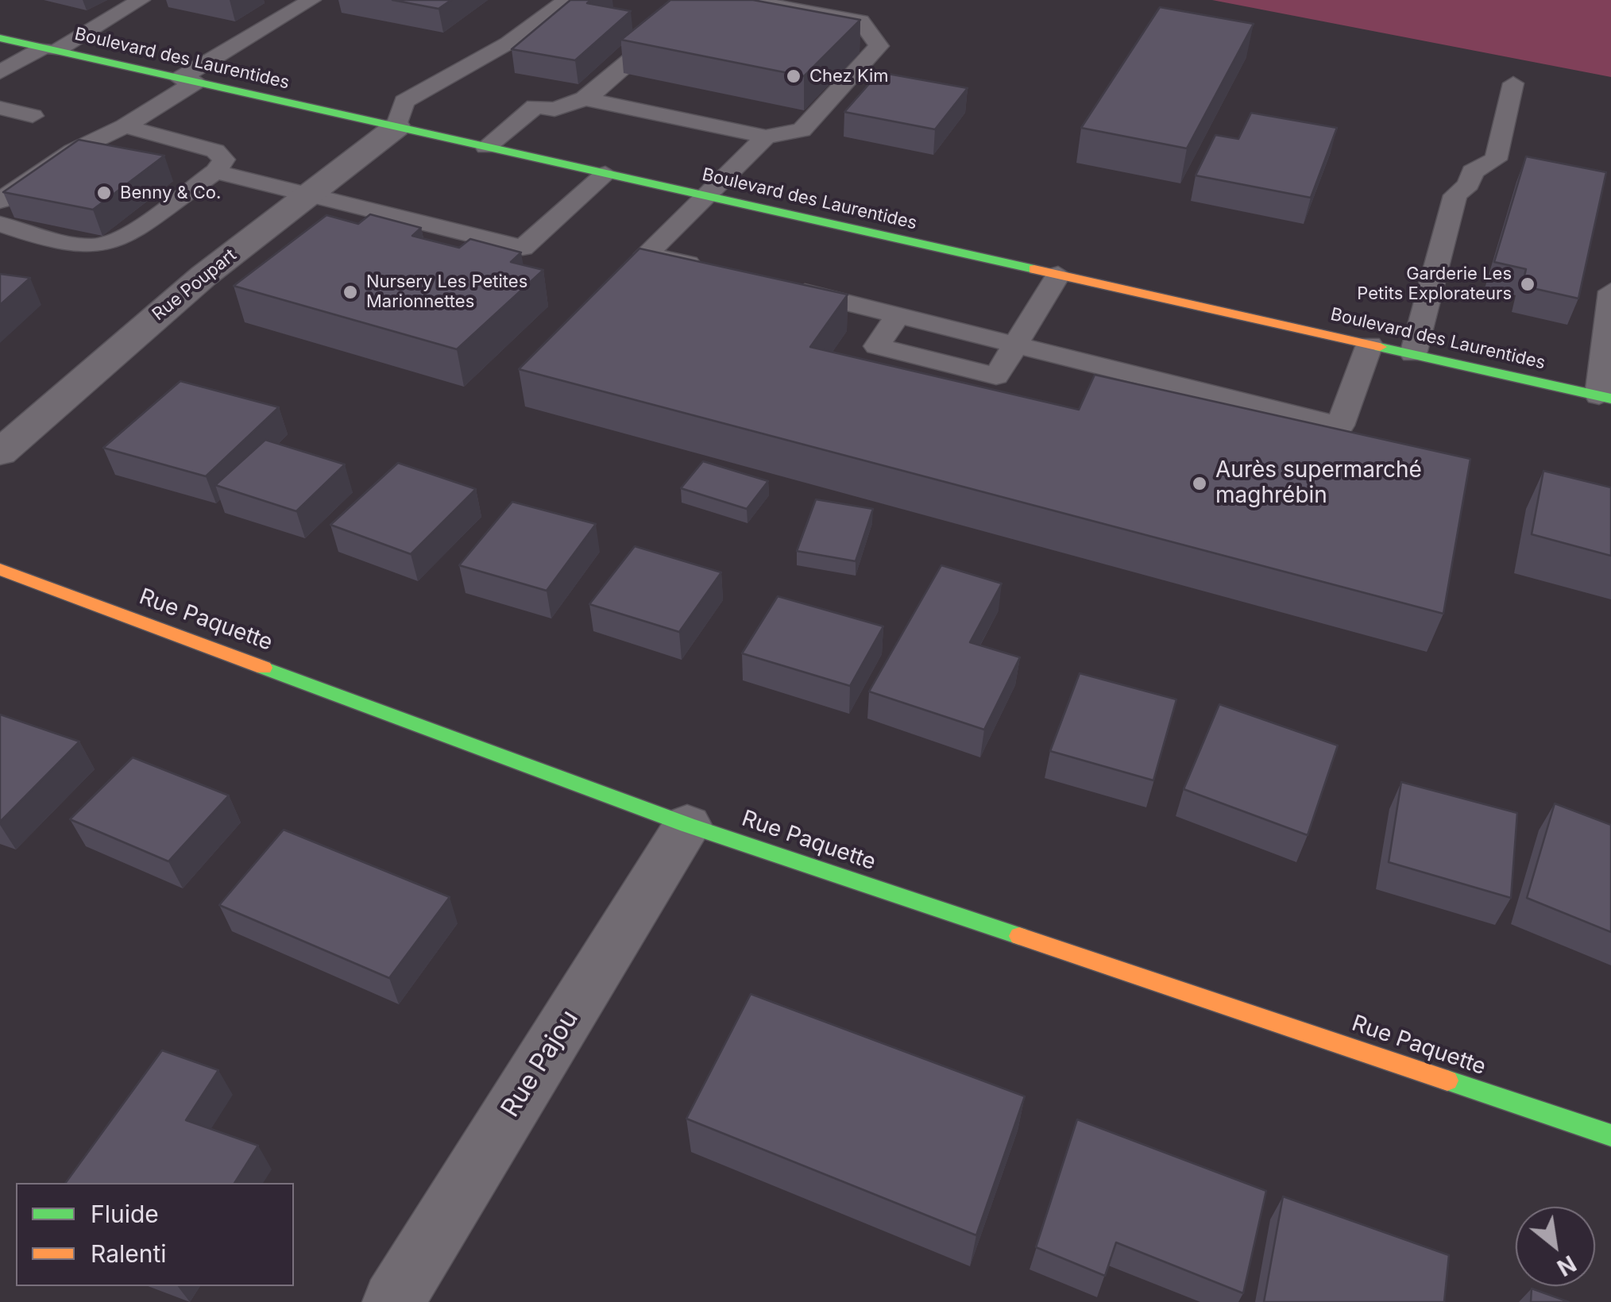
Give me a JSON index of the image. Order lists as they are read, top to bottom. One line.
{"streets":{"main road":["Boulevard des Laurentides","Rue Paquette"],"street":["Rue Poupart","Rue Pajou"]},"crossings":[["Boulevard des Laurentides","Rue Poupart"],["Rue Paquette","Rue Pajou"]],"places":["Chez Kim","Benny & Co.","Garderie Les Petits Explorateurs","Nursery Les Petites Marionnettes","Aurès supermarché maghrébin"],"legend":["Fluide","Ralenti"],"north":"bottom right"}
